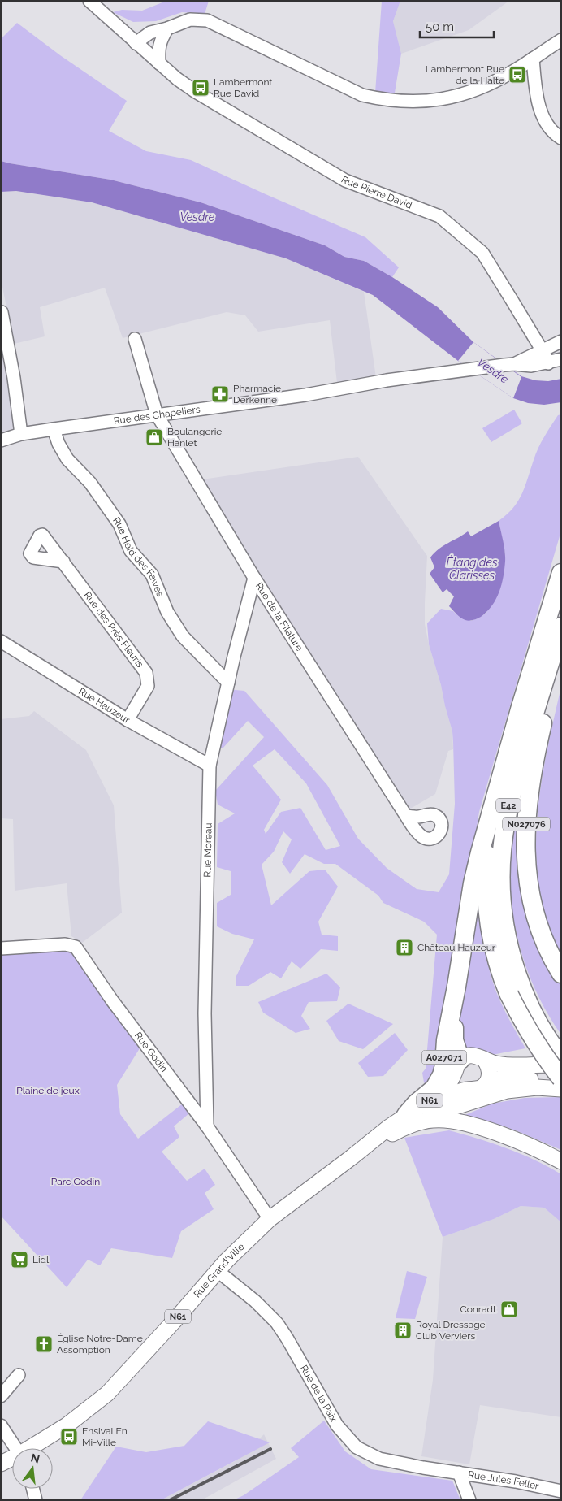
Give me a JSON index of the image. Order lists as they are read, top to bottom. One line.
{"streets":{"highway":["E42","N027076","A027071"],"main road":["N61","Rue Grand'Ville"],"street":["Rue Pierre David","Rue des Chapeliers","Rue Heid des Fawes","Rue de la Filature","Rue des Près Fleuris","Rue Hauzeur","Rue Moreau","Rue Godin","Rue de la Paix","Rue Jules Feller"]},"crossings":[["Rue des Chapeliers","Rue Heid des Fawes"],["Rue des Chapeliers","Rue de la Filature"],["Rue Heid des Fawes","Rue Moreau"],["Rue de la Filature","Rue Moreau"],["Rue des Près Fleuris","Rue Hauzeur"],["Rue Hauzeur","Rue Moreau"],["Rue Moreau","Rue Godin"],["Rue Godin","Rue Grand'Ville"],["A027071","Rue Grand'Ville"],["Rue Grand'Ville","Rue de la Paix"],["Rue de la Paix","Rue Jules Feller"]],"water":["Vesdre","Étang des Clarisses"],"parks":["Plaine de jeux","Parc Godin"],"places":{"bus stop":["Lambermont Rue de la Halte","Lambermont Rue David","Ensival En Mi-Ville"],"pharmacy":["Pharmacie Derkenne"],"shop":["Boulangerie Hanlet","Conradt"],"building":["Château Hauzeur","Royal Dressage Club Verviers"],"supermarket":["Lidl"],"church":["Église Notre-Dame Assomption"]},"scale_bar":"50 m","north":"top"}
